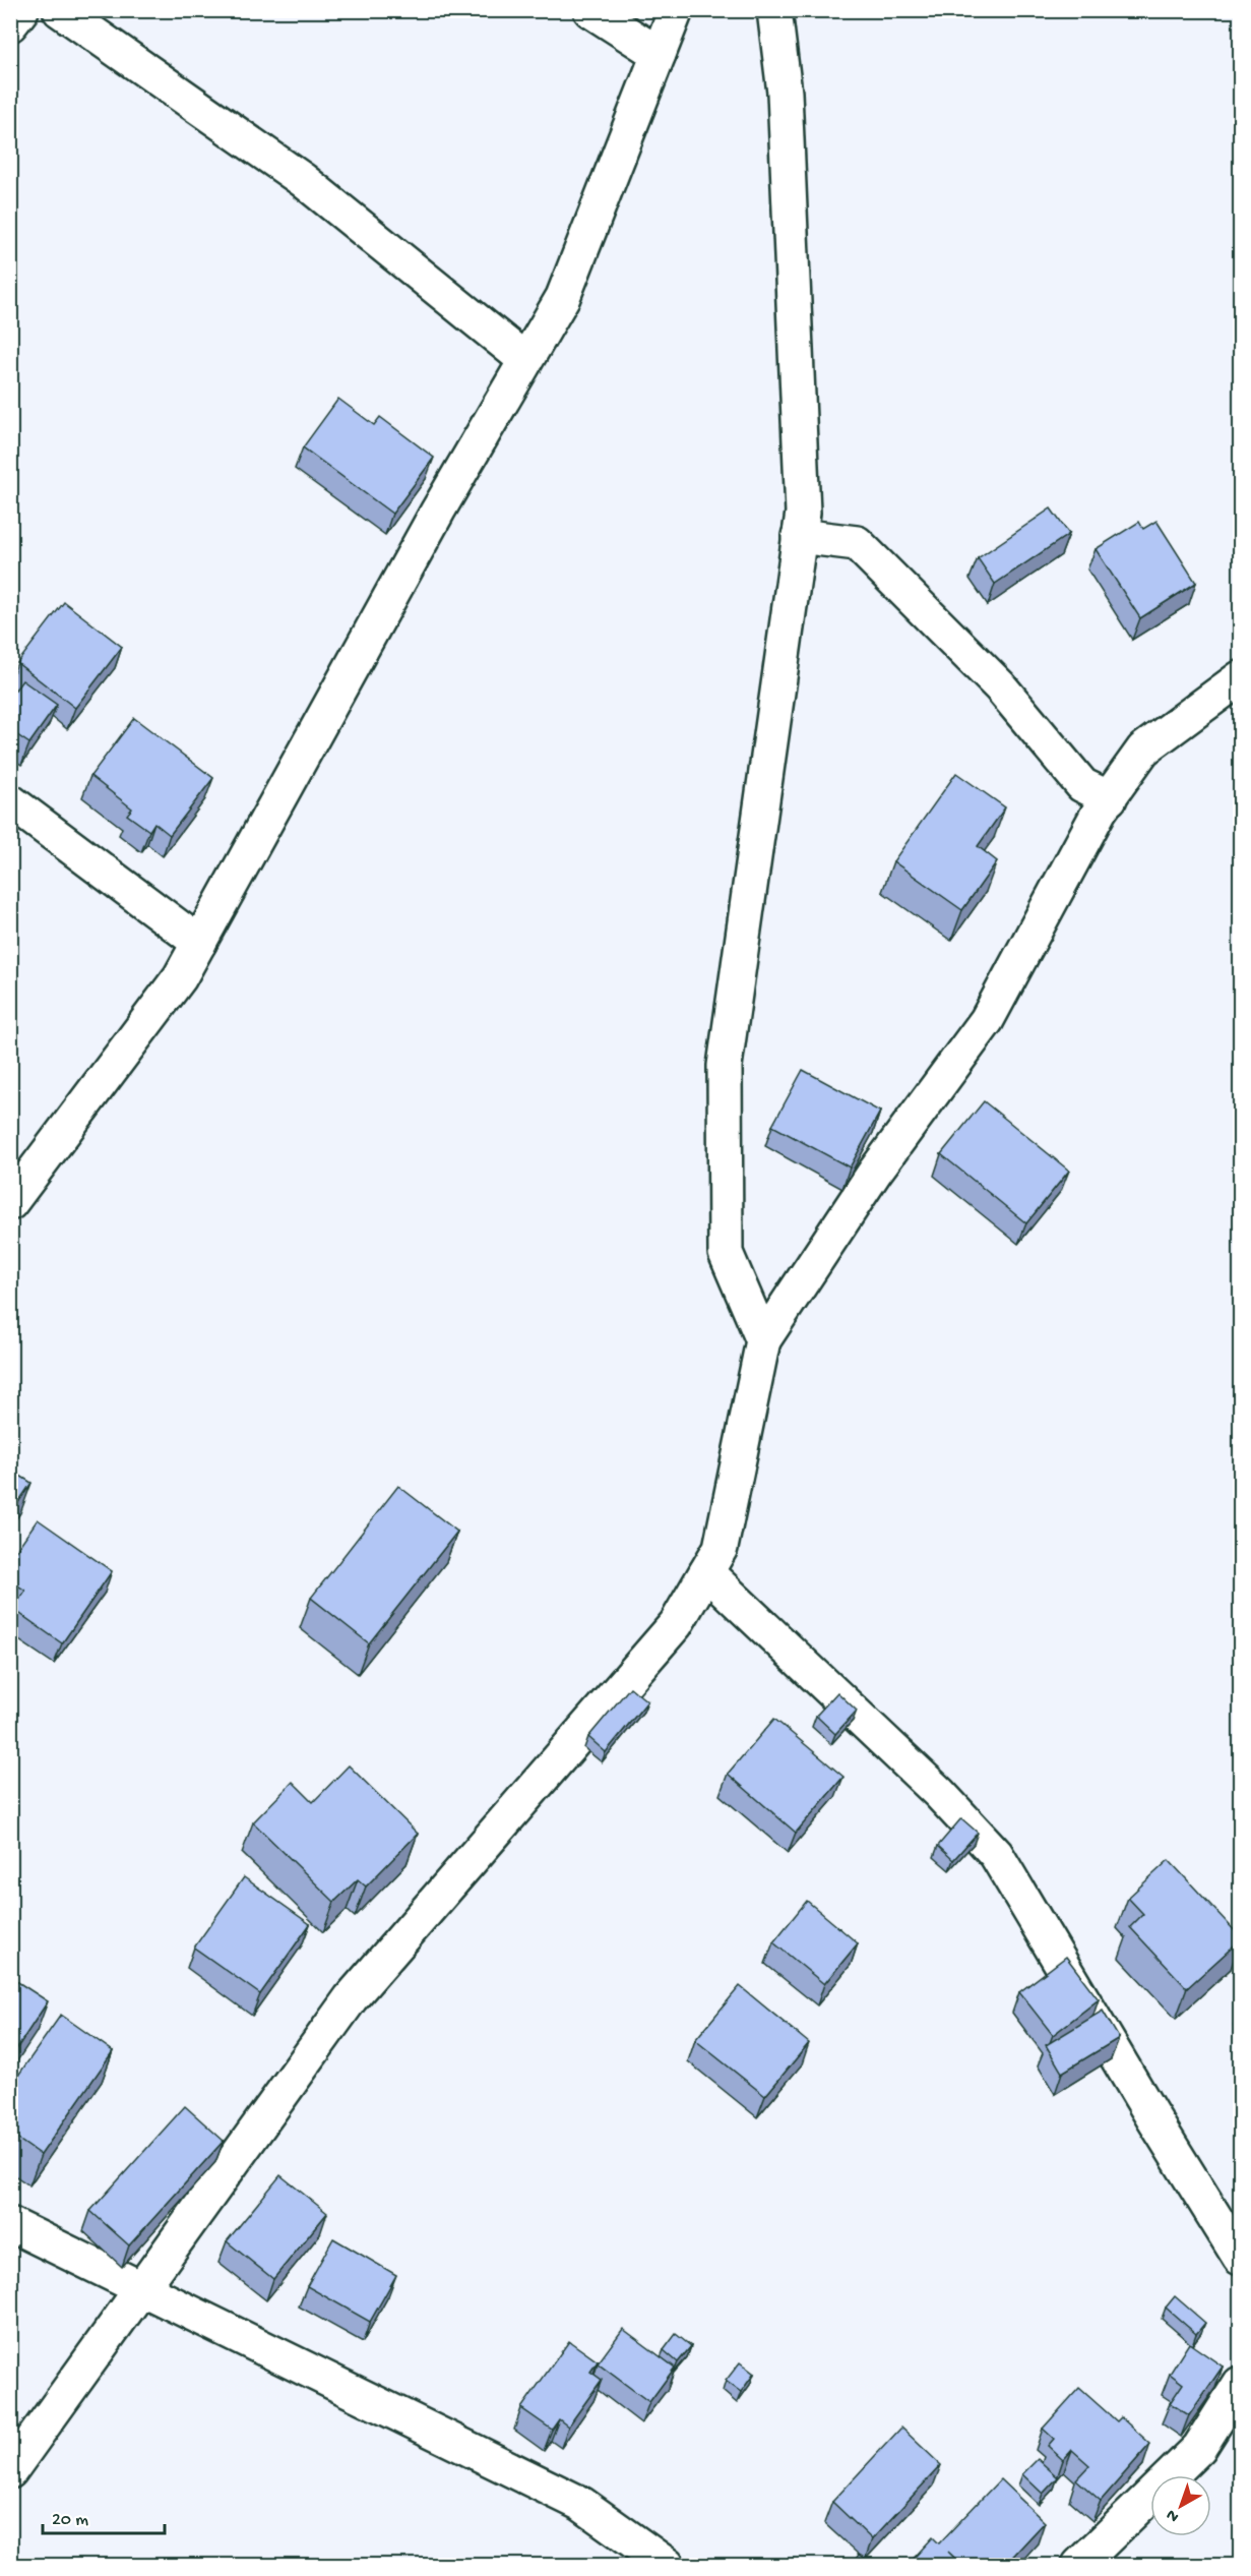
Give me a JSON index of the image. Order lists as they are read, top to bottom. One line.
{"scale_bar":"20 m","north":"bottom left"}
